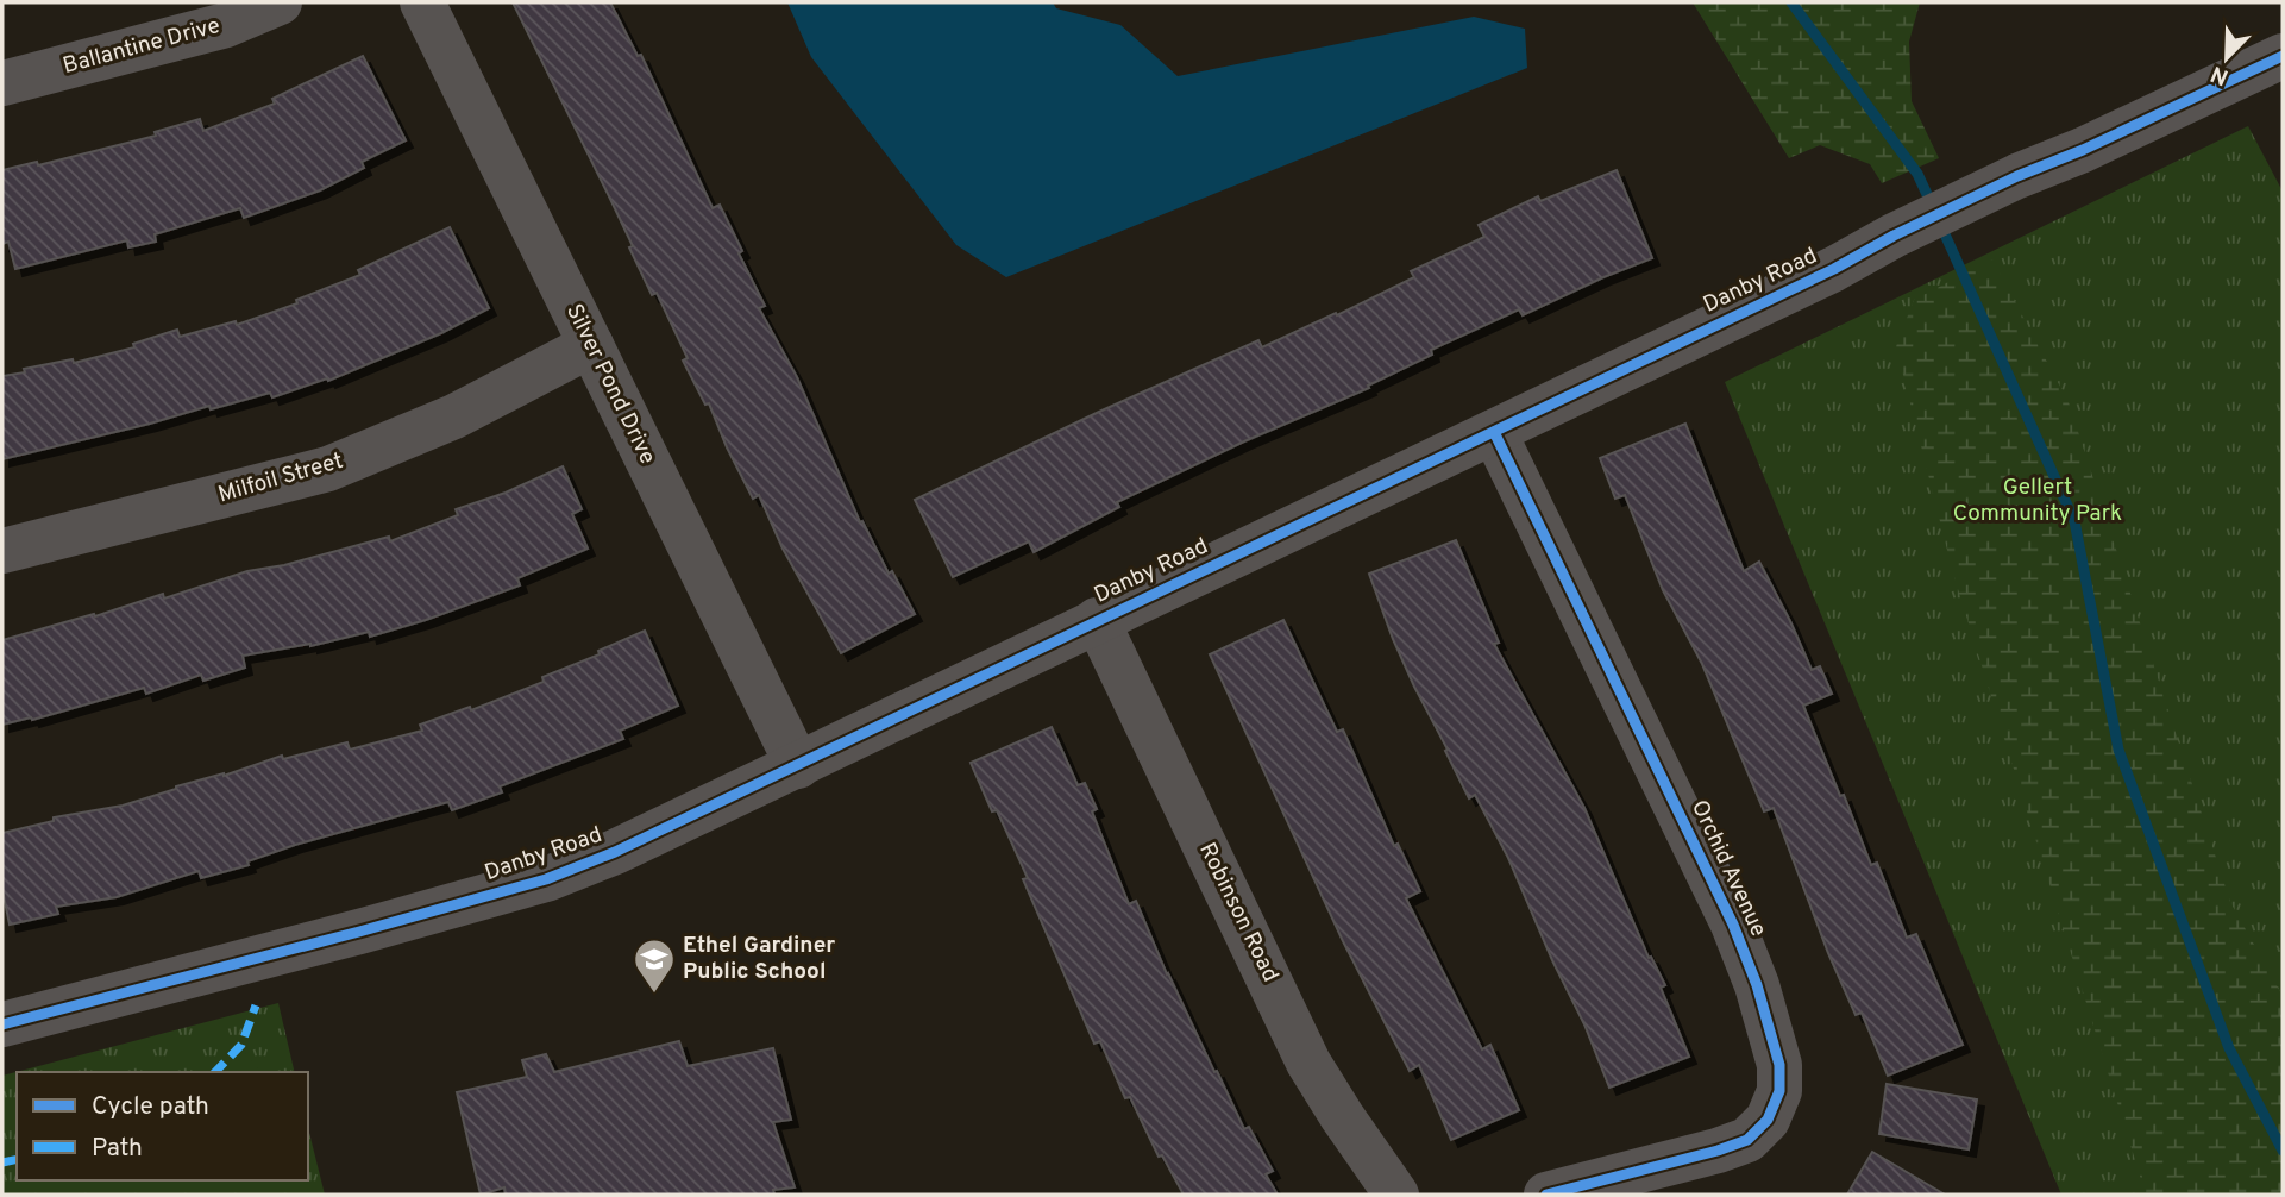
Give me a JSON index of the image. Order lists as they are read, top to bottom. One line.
{"streets":{"street":["Ballantine Drive","Danby Road","Silver Pond Drive","Milfoil Street","Orchid Avenue","Robinson Road"]},"crossings":[["Danby Road","Silver Pond Drive"],["Danby Road","Orchid Avenue"],["Danby Road","Robinson Road"],["Silver Pond Drive","Milfoil Street"]],"parks":["Gellert Community Park"],"places":{"school or university":["Ethel Gardiner Public School"]},"legend":["Cycle path","Path"],"north":"bottom left"}
